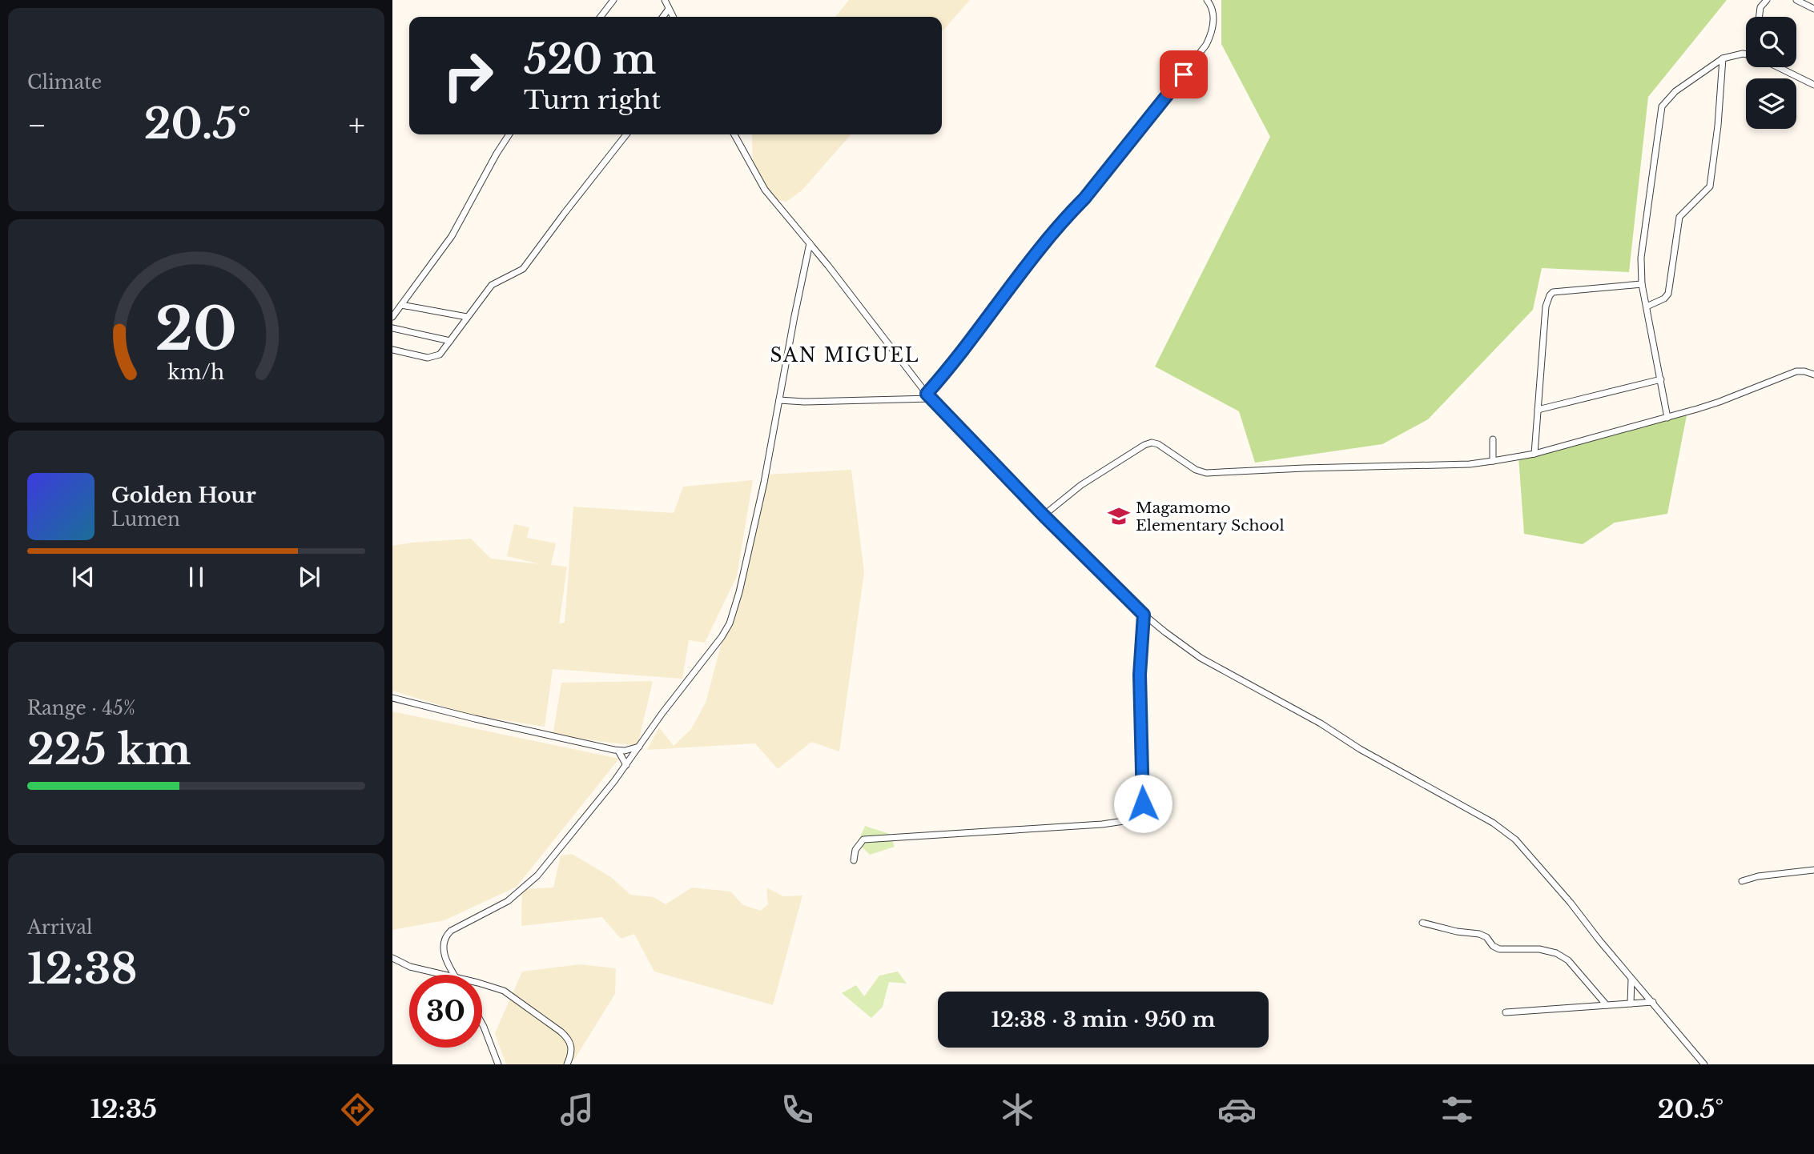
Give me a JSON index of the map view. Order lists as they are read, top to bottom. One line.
{"districts":["SAN MIGUEL"],"places":{"school or university":["Magamomo Elementary School"]},"page":{"tile":["Climate",["Range · 45%","225 km"],["Arrival","12:38"]],"turn":["520 m","Turn right"],"heat":["−","20.5°","+"],"song":["Golden Hour","Lumen"],"limit":"30","trip":"12:38 · 3 min · 950 m","tabs":["12:35","20.5°"],"gauge":["20","km/h"]}}
